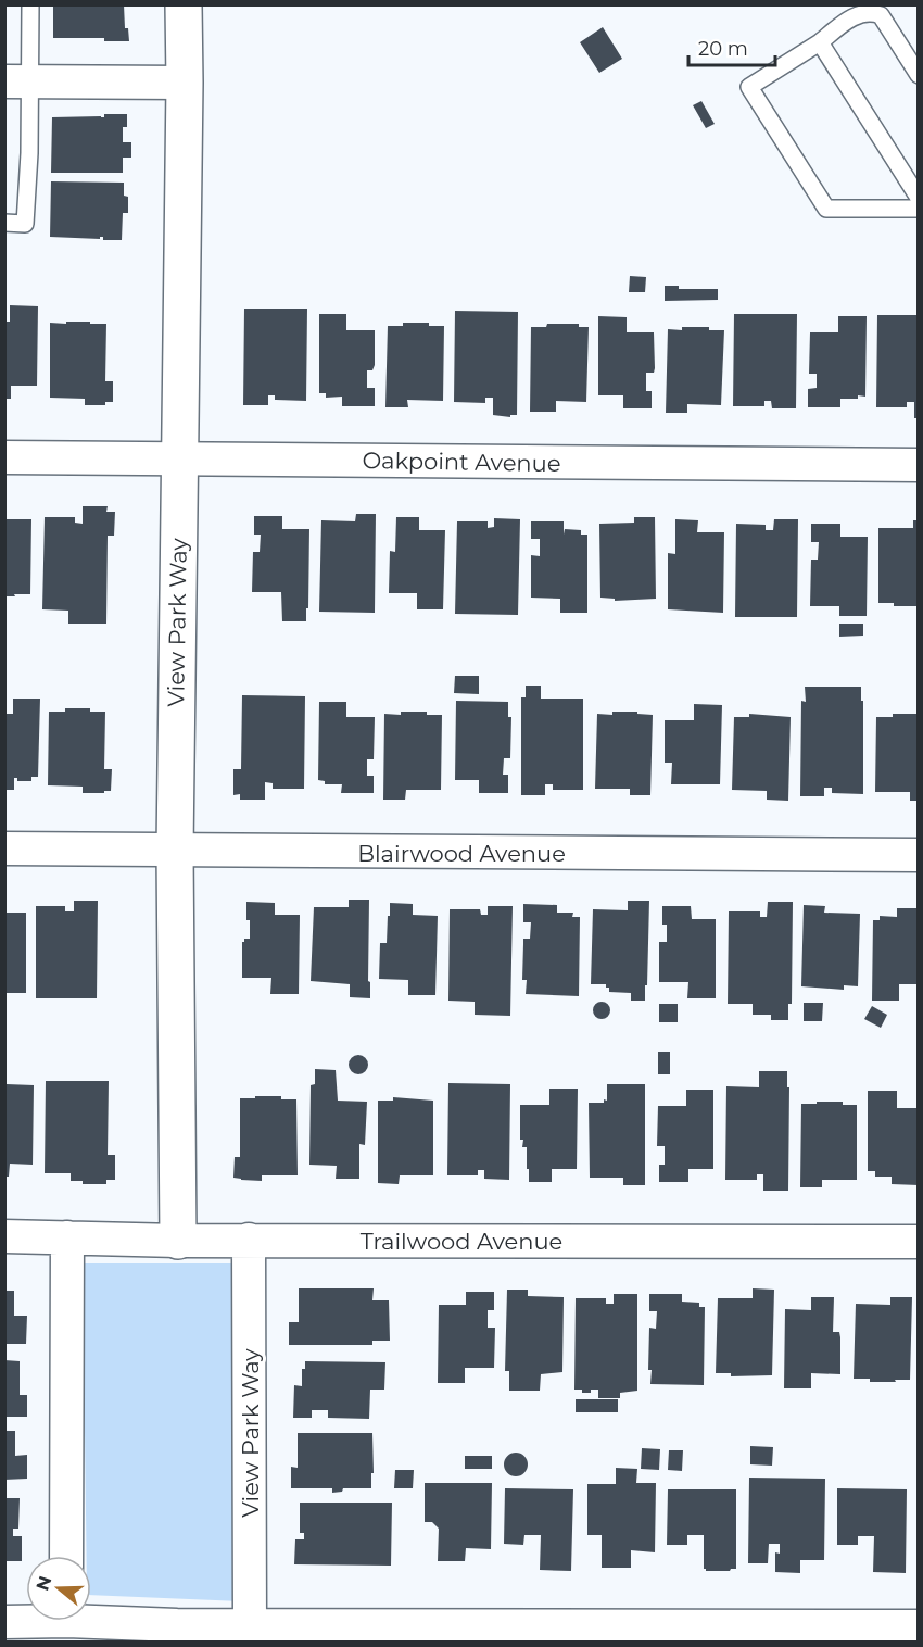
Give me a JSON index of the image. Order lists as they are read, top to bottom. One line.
{"streets":{"street":["Oakpoint Avenue","View Park Way","Blairwood Avenue","Trailwood Avenue"]},"crossings":[["Oakpoint Avenue","View Park Way"],["View Park Way","Blairwood Avenue"],["View Park Way","Trailwood Avenue"]],"scale_bar":"20 m","north":"left"}
